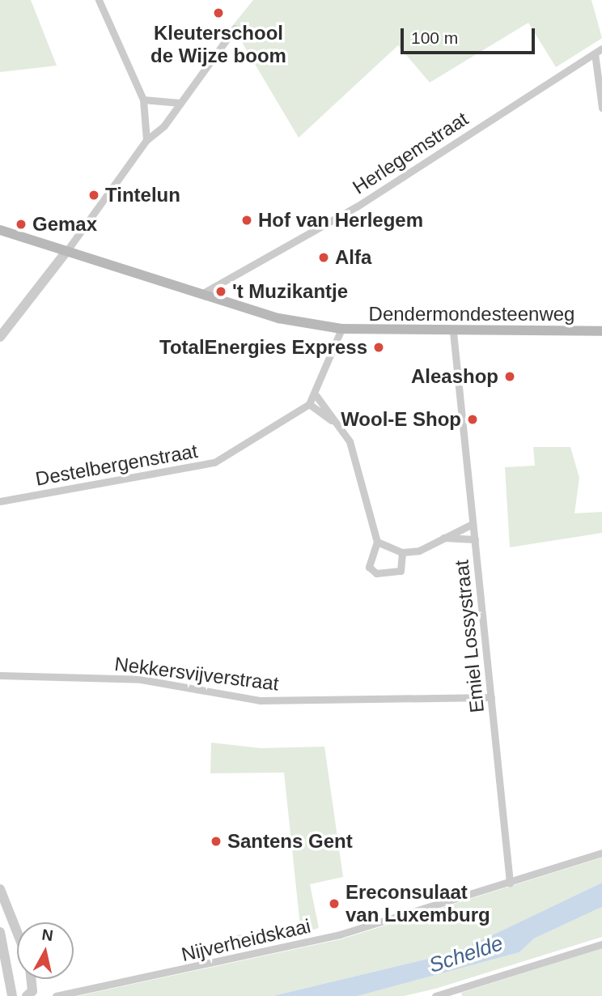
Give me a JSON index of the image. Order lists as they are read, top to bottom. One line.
{"streets":{"main road":["Dendermondesteenweg"],"street":["Herlegemstraat","Destelbergenstraat","Emiel Lossystraat","Nekkersvijverstraat","Nijverheidskaai"]},"crossings":[["Herlegemstraat","Dendermondesteenweg"],["Dendermondesteenweg","Destelbergenstraat"],["Dendermondesteenweg","Emiel Lossystraat"],["Emiel Lossystraat","Nekkersvijverstraat"],["Emiel Lossystraat","Nijverheidskaai"]],"water":["Schelde"],"places":["Kleuterschool de Wijze boom","Tintelun","Hof van Herlegem","Gemax","Alfa","'t Muzikantje","TotalEnergies Express","Aleashop","Wool-E Shop","Santens Gent","Ereconsulaat van Luxemburg"],"scale_bar":"100 m","north":"top"}
